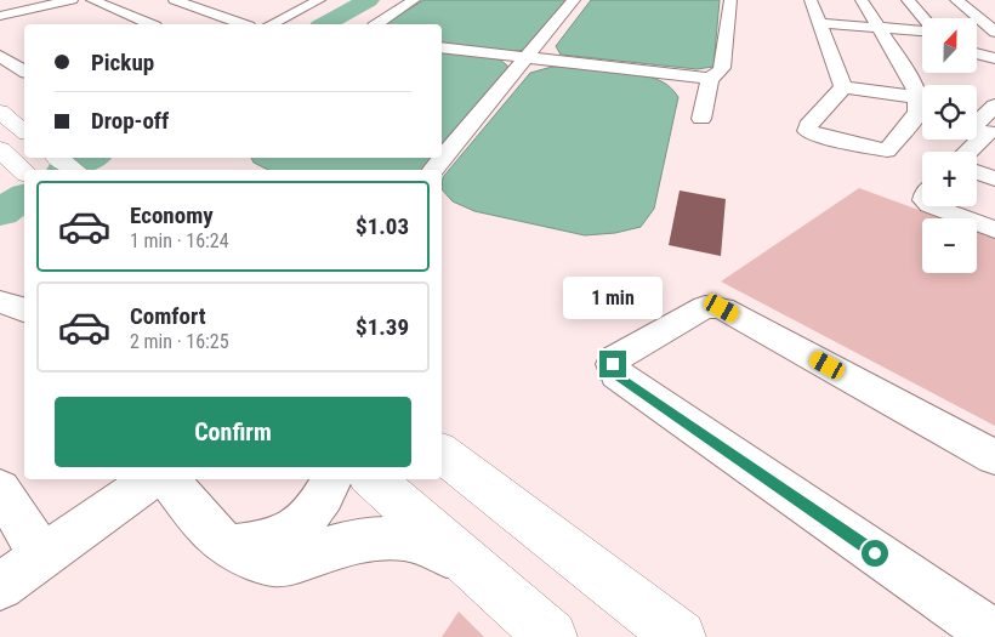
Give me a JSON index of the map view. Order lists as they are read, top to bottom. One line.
{"north":"top","page":{"map_buttons":["+","−"],"banner":["Pickup","Drop-off"],"list":[{"name":"Economy","note":"1 min · 16:24","value":"$1.03"},{"name":"Comfort","note":"2 min · 16:25","value":"$1.39"}],"bubble":"1 min","buttons":"Confirm"}}
